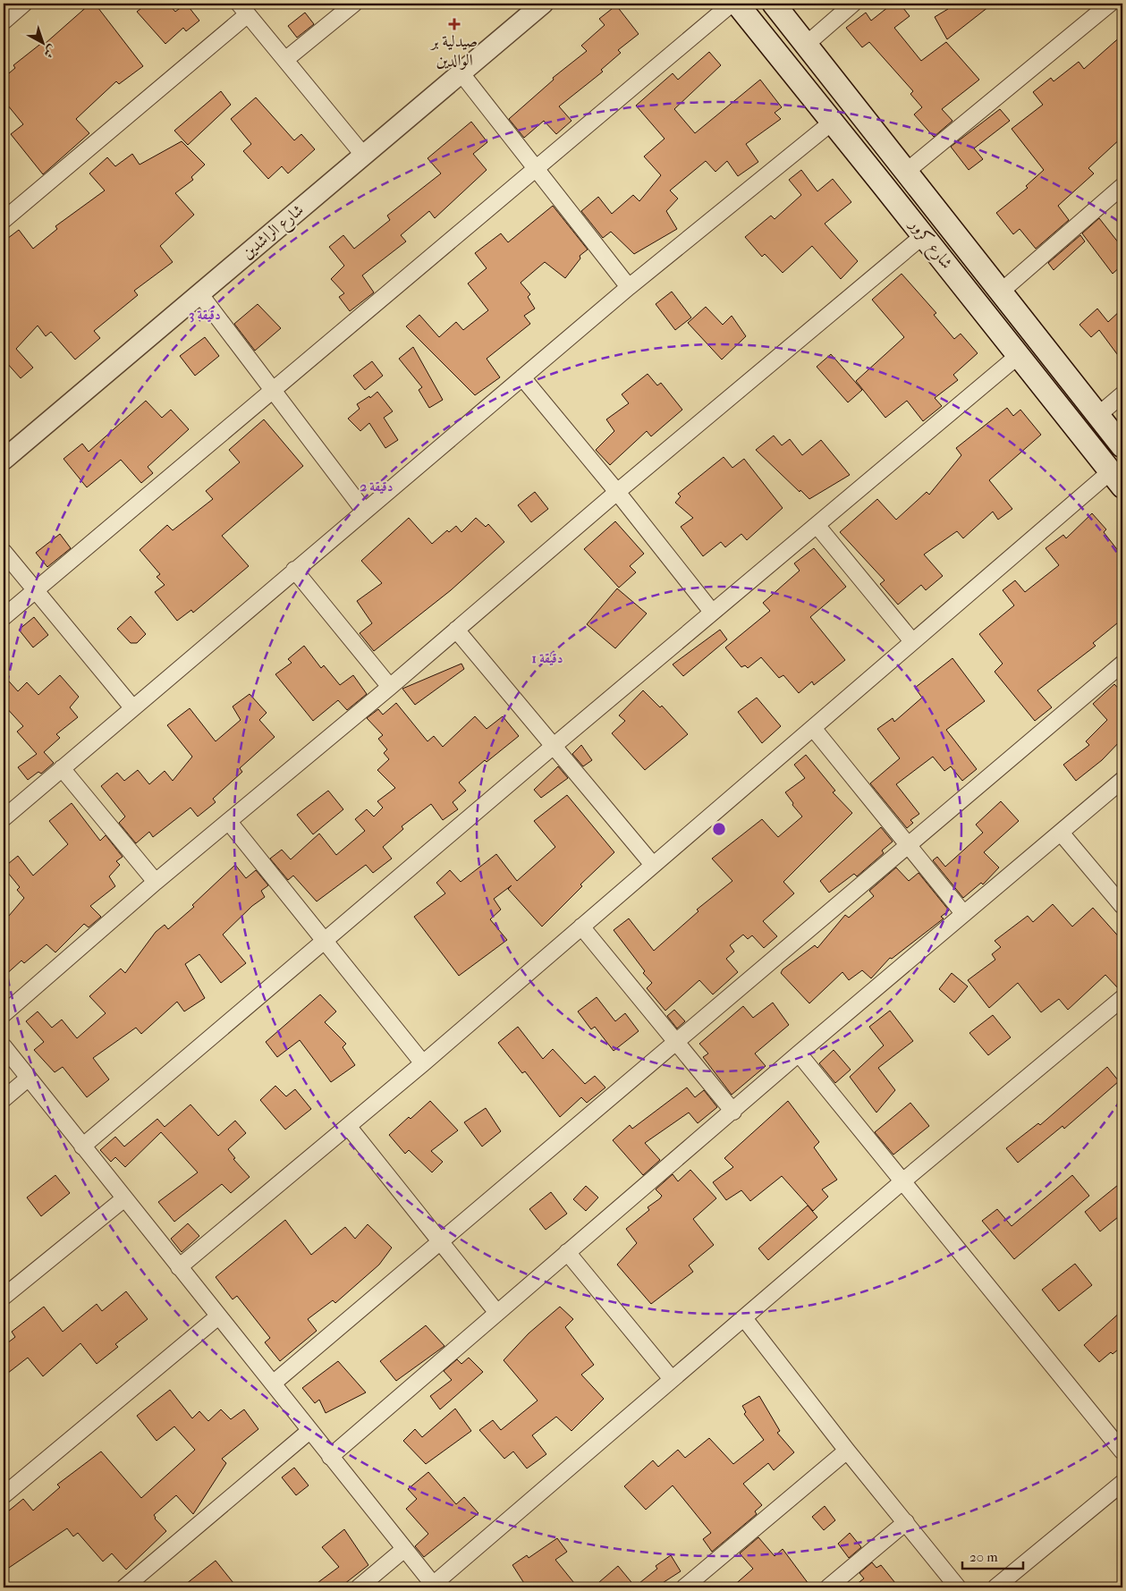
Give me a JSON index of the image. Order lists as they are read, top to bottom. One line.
{"streets":{"main road":["شارع كرور"],"street":["شارع الراشدين"]},"places":{"health":["صيدلية بر الوالدين"]},"scale_bar":"20 m","north":"bottom right","rings":["3 دقيقة","2 دقيقة","1 دقيقة"]}
